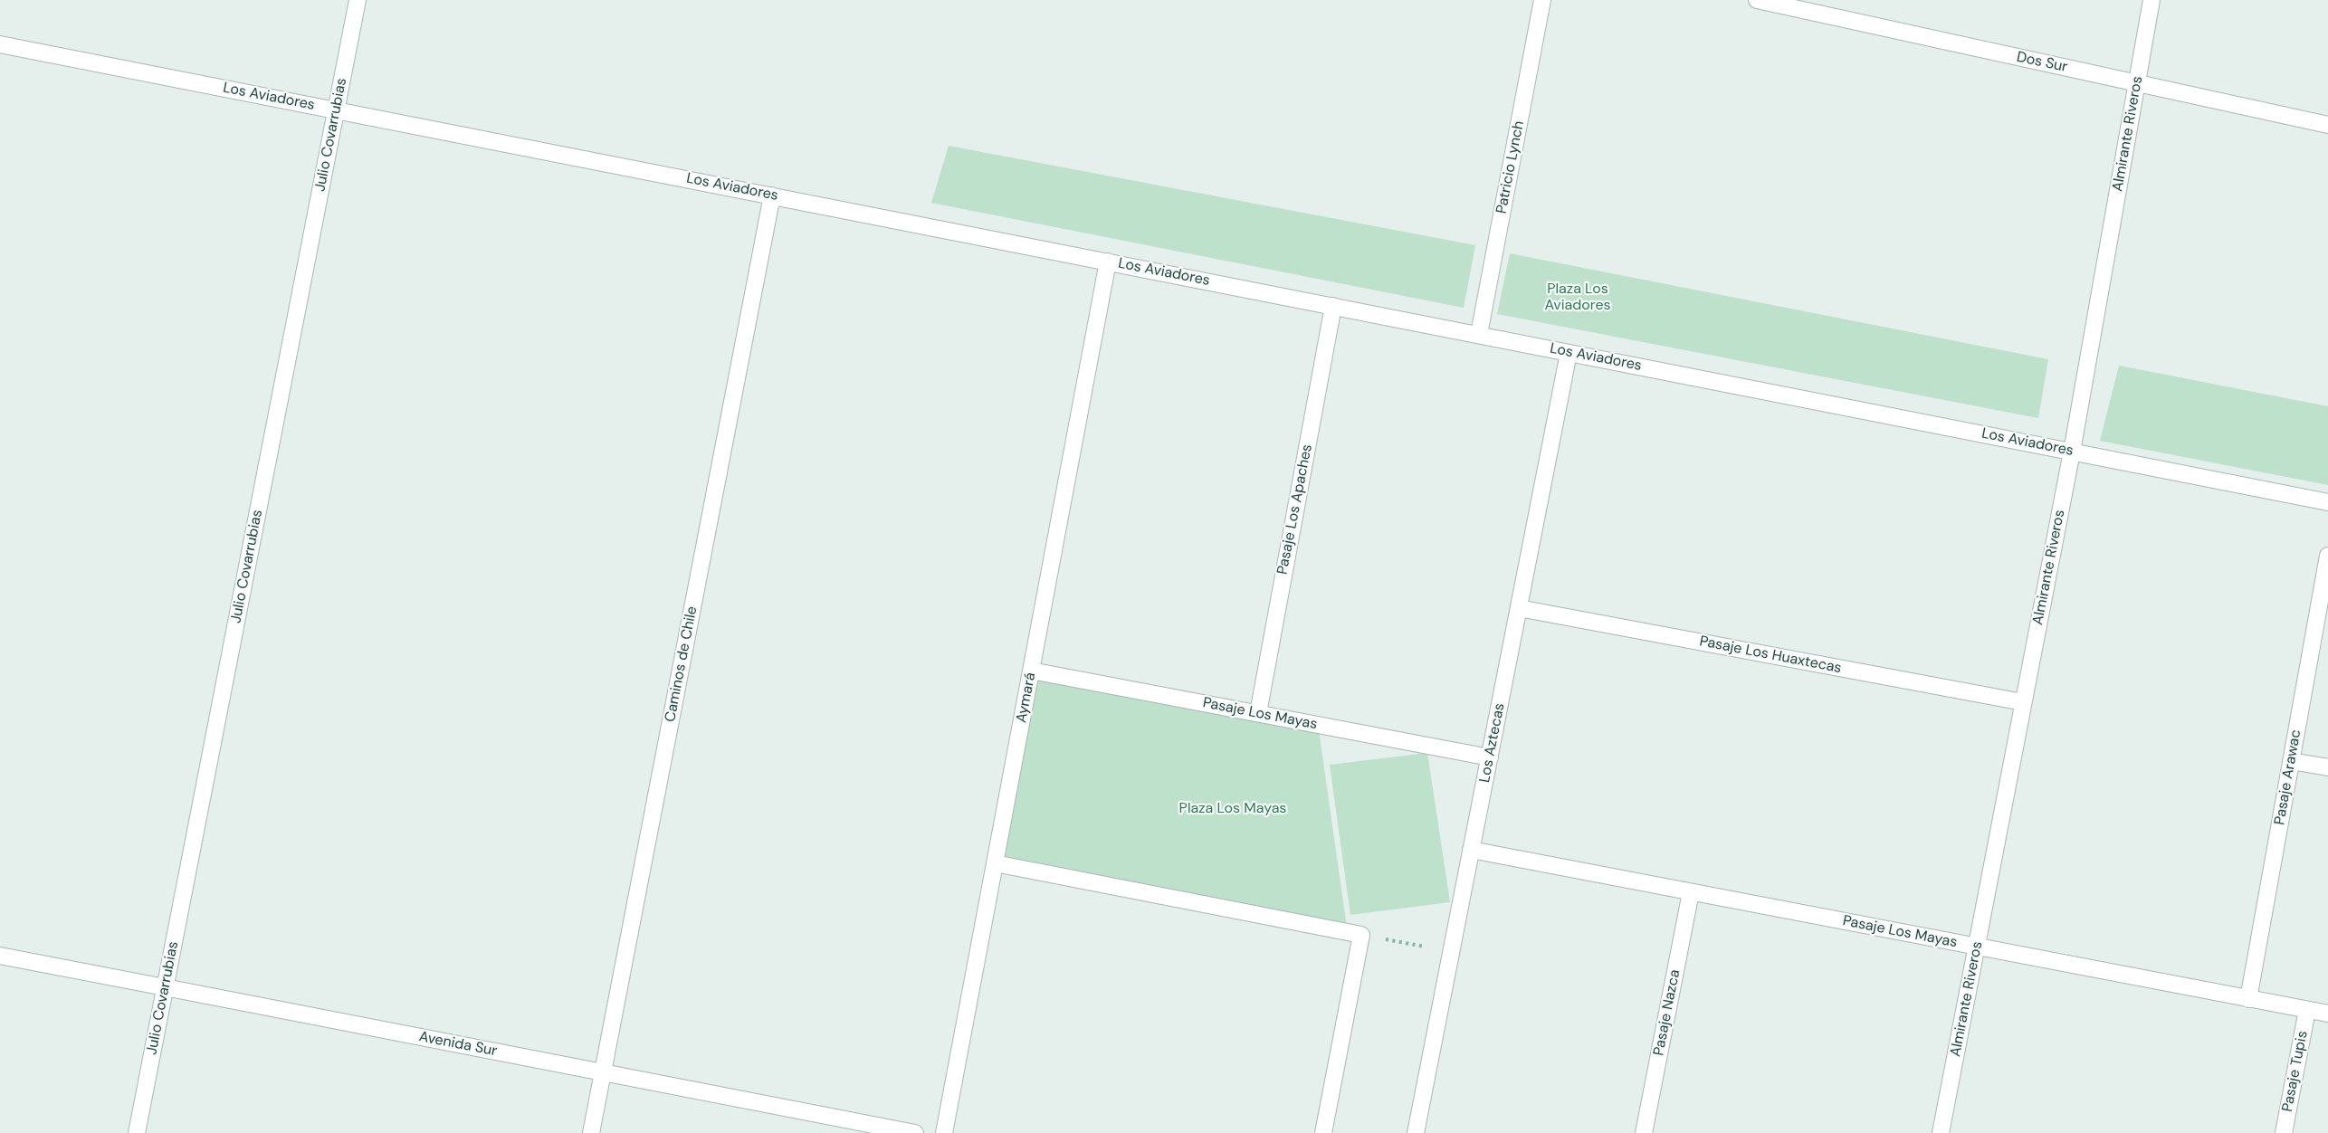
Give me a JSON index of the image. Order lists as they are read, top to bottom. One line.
{"streets":{"street":["Dos Sur","Los Aviadores","Almirante Riveros","Julio Covarrubias","Patricio Lynch","Pasaje Los Apaches","Pasaje Los Huaxtecas","Caminos de Chile","Aymará","Pasaje Los Mayas","Los Aztecas","Pasaje Arawac","Pasaje Nazca","Avenida Sur","Pasaje Tupis"]},"crossings":[["Dos Sur","Almirante Riveros"],["Los Aviadores","Almirante Riveros"],["Los Aviadores","Julio Covarrubias"],["Los Aviadores","Patricio Lynch"],["Los Aviadores","Pasaje Los Apaches"],["Los Aviadores","Caminos de Chile"],["Los Aviadores","Aymará"],["Los Aviadores","Los Aztecas"],["Almirante Riveros","Pasaje Los Huaxtecas"],["Almirante Riveros","Pasaje Los Mayas"],["Julio Covarrubias","Avenida Sur"],["Pasaje Los Apaches","Pasaje Los Mayas"],["Pasaje Los Huaxtecas","Los Aztecas"],["Caminos de Chile","Avenida Sur"],["Aymará","Pasaje Los Mayas"],["Pasaje Los Mayas","Los Aztecas"],["Pasaje Los Mayas","Pasaje Arawac"],["Pasaje Los Mayas","Pasaje Nazca"],["Pasaje Los Mayas","Pasaje Tupis"]],"parks":["Plaza Los Aviadores","Plaza Los Mayas"]}
